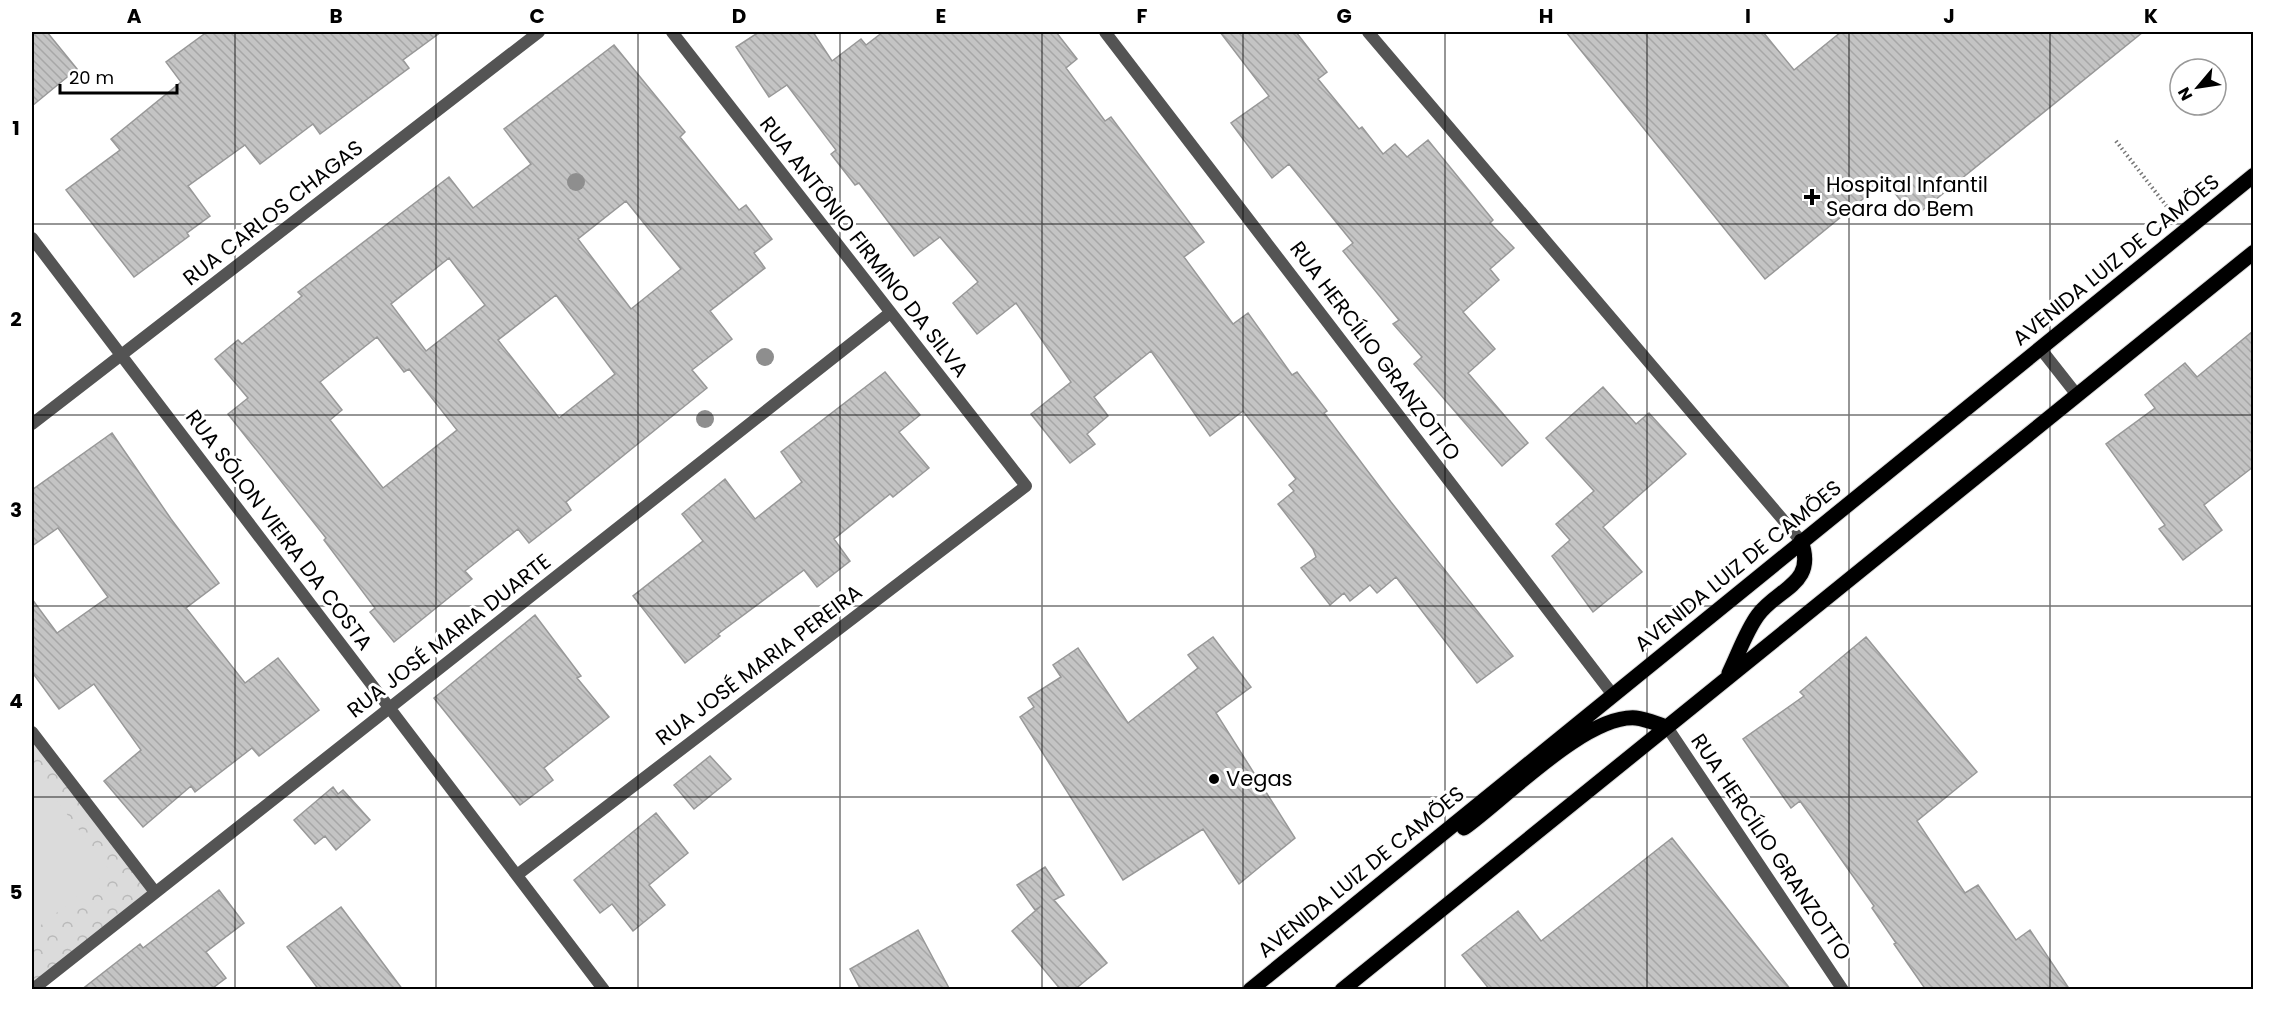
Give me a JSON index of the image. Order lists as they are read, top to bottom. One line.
{"streets":{"main road":["AVENIDA LUIZ DE CAMÕES"],"street":["RUA CARLOS CHAGAS","RUA ANTÔNIO FIRMINO DA SILVA","RUA HERCÍLIO GRANZOTTO","RUA SÓLON VIEIRA DA COSTA","RUA JOSÉ MARIA DUARTE","RUA JOSÉ MARIA PEREIRA"]},"crossings":[["RUA CARLOS CHAGAS","RUA SÓLON VIEIRA DA COSTA"],["RUA ANTÔNIO FIRMINO DA SILVA","RUA JOSÉ MARIA DUARTE"],["RUA ANTÔNIO FIRMINO DA SILVA","RUA JOSÉ MARIA PEREIRA"],["AVENIDA LUIZ DE CAMÕES","RUA HERCÍLIO GRANZOTTO"],["RUA SÓLON VIEIRA DA COSTA","RUA JOSÉ MARIA DUARTE"],["RUA SÓLON VIEIRA DA COSTA","RUA JOSÉ MARIA PEREIRA"]],"places":{"health":["Hospital Infantil Seara do Bem"],"other":["Vegas"]},"scale_bar":"20 m","north":"bottom left","grid":{"columns":["A","B","C","D","E","F","G","H","I","J","K"],"rows":["1","2","3","4","5"]}}
